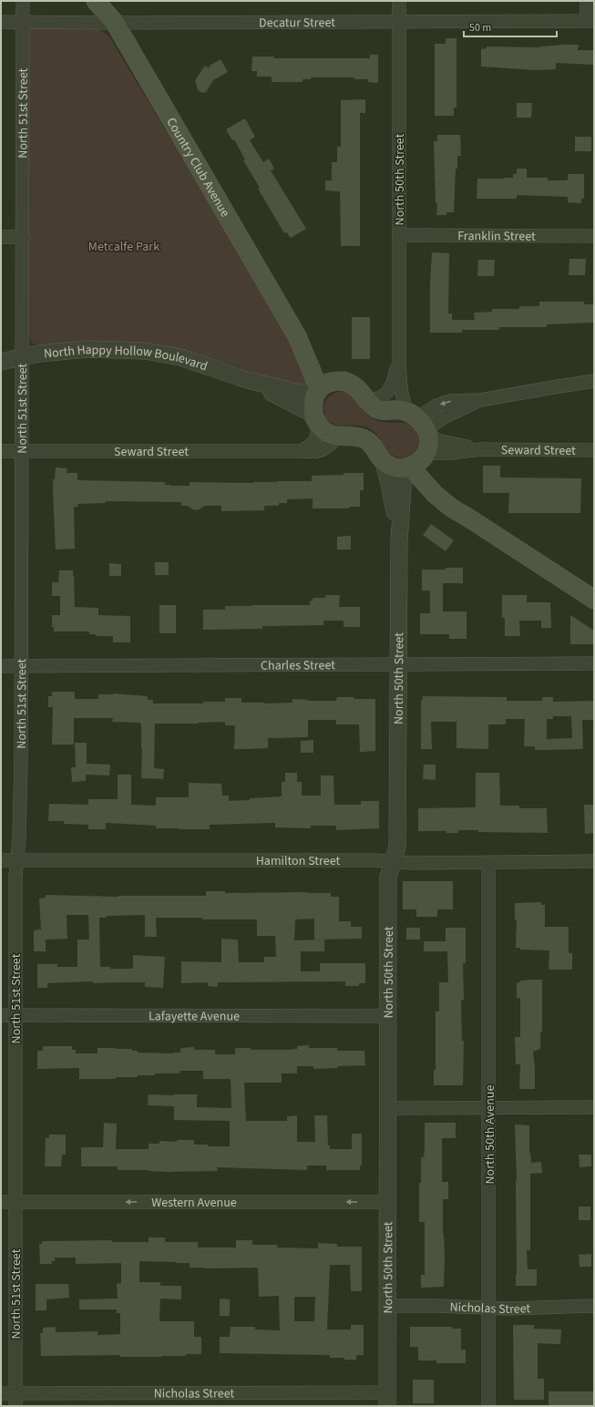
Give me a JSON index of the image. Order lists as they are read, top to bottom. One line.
{"streets":{"main road":["Country Club Avenue"],"street":["Decatur Street","North 51st Street","North 50th Street","Franklin Street","North Happy Hollow Boulevard","Seward Street","Charles Street","Hamilton Street","Lafayette Avenue","North 50th Avenue","Western Avenue","Nicholas Street"]},"crossings":[["Decatur Street","North 51st Street"],["Decatur Street","Country Club Avenue"],["Decatur Street","North 50th Street"],["North 51st Street","North Happy Hollow Boulevard"],["North 51st Street","Seward Street"],["North 51st Street","Charles Street"],["North 51st Street","Hamilton Street"],["North 51st Street","Lafayette Avenue"],["North 51st Street","Western Avenue"],["North 51st Street","Nicholas Street"],["Country Club Avenue","North 50th Street"],["Country Club Avenue","North Happy Hollow Boulevard"],["Country Club Avenue","Seward Street"],["North 50th Street","Franklin Street"],["North 50th Street","Seward Street"],["North 50th Street","Charles Street"],["North 50th Street","Hamilton Street"],["North 50th Street","Lafayette Avenue"],["North 50th Street","Western Avenue"],["North 50th Street","Nicholas Street"],["Hamilton Street","North 50th Avenue"],["North 50th Avenue","Nicholas Street"]],"one_way":["Western Avenue"],"parks":["Metcalfe Park"],"scale_bar":"50 m"}
